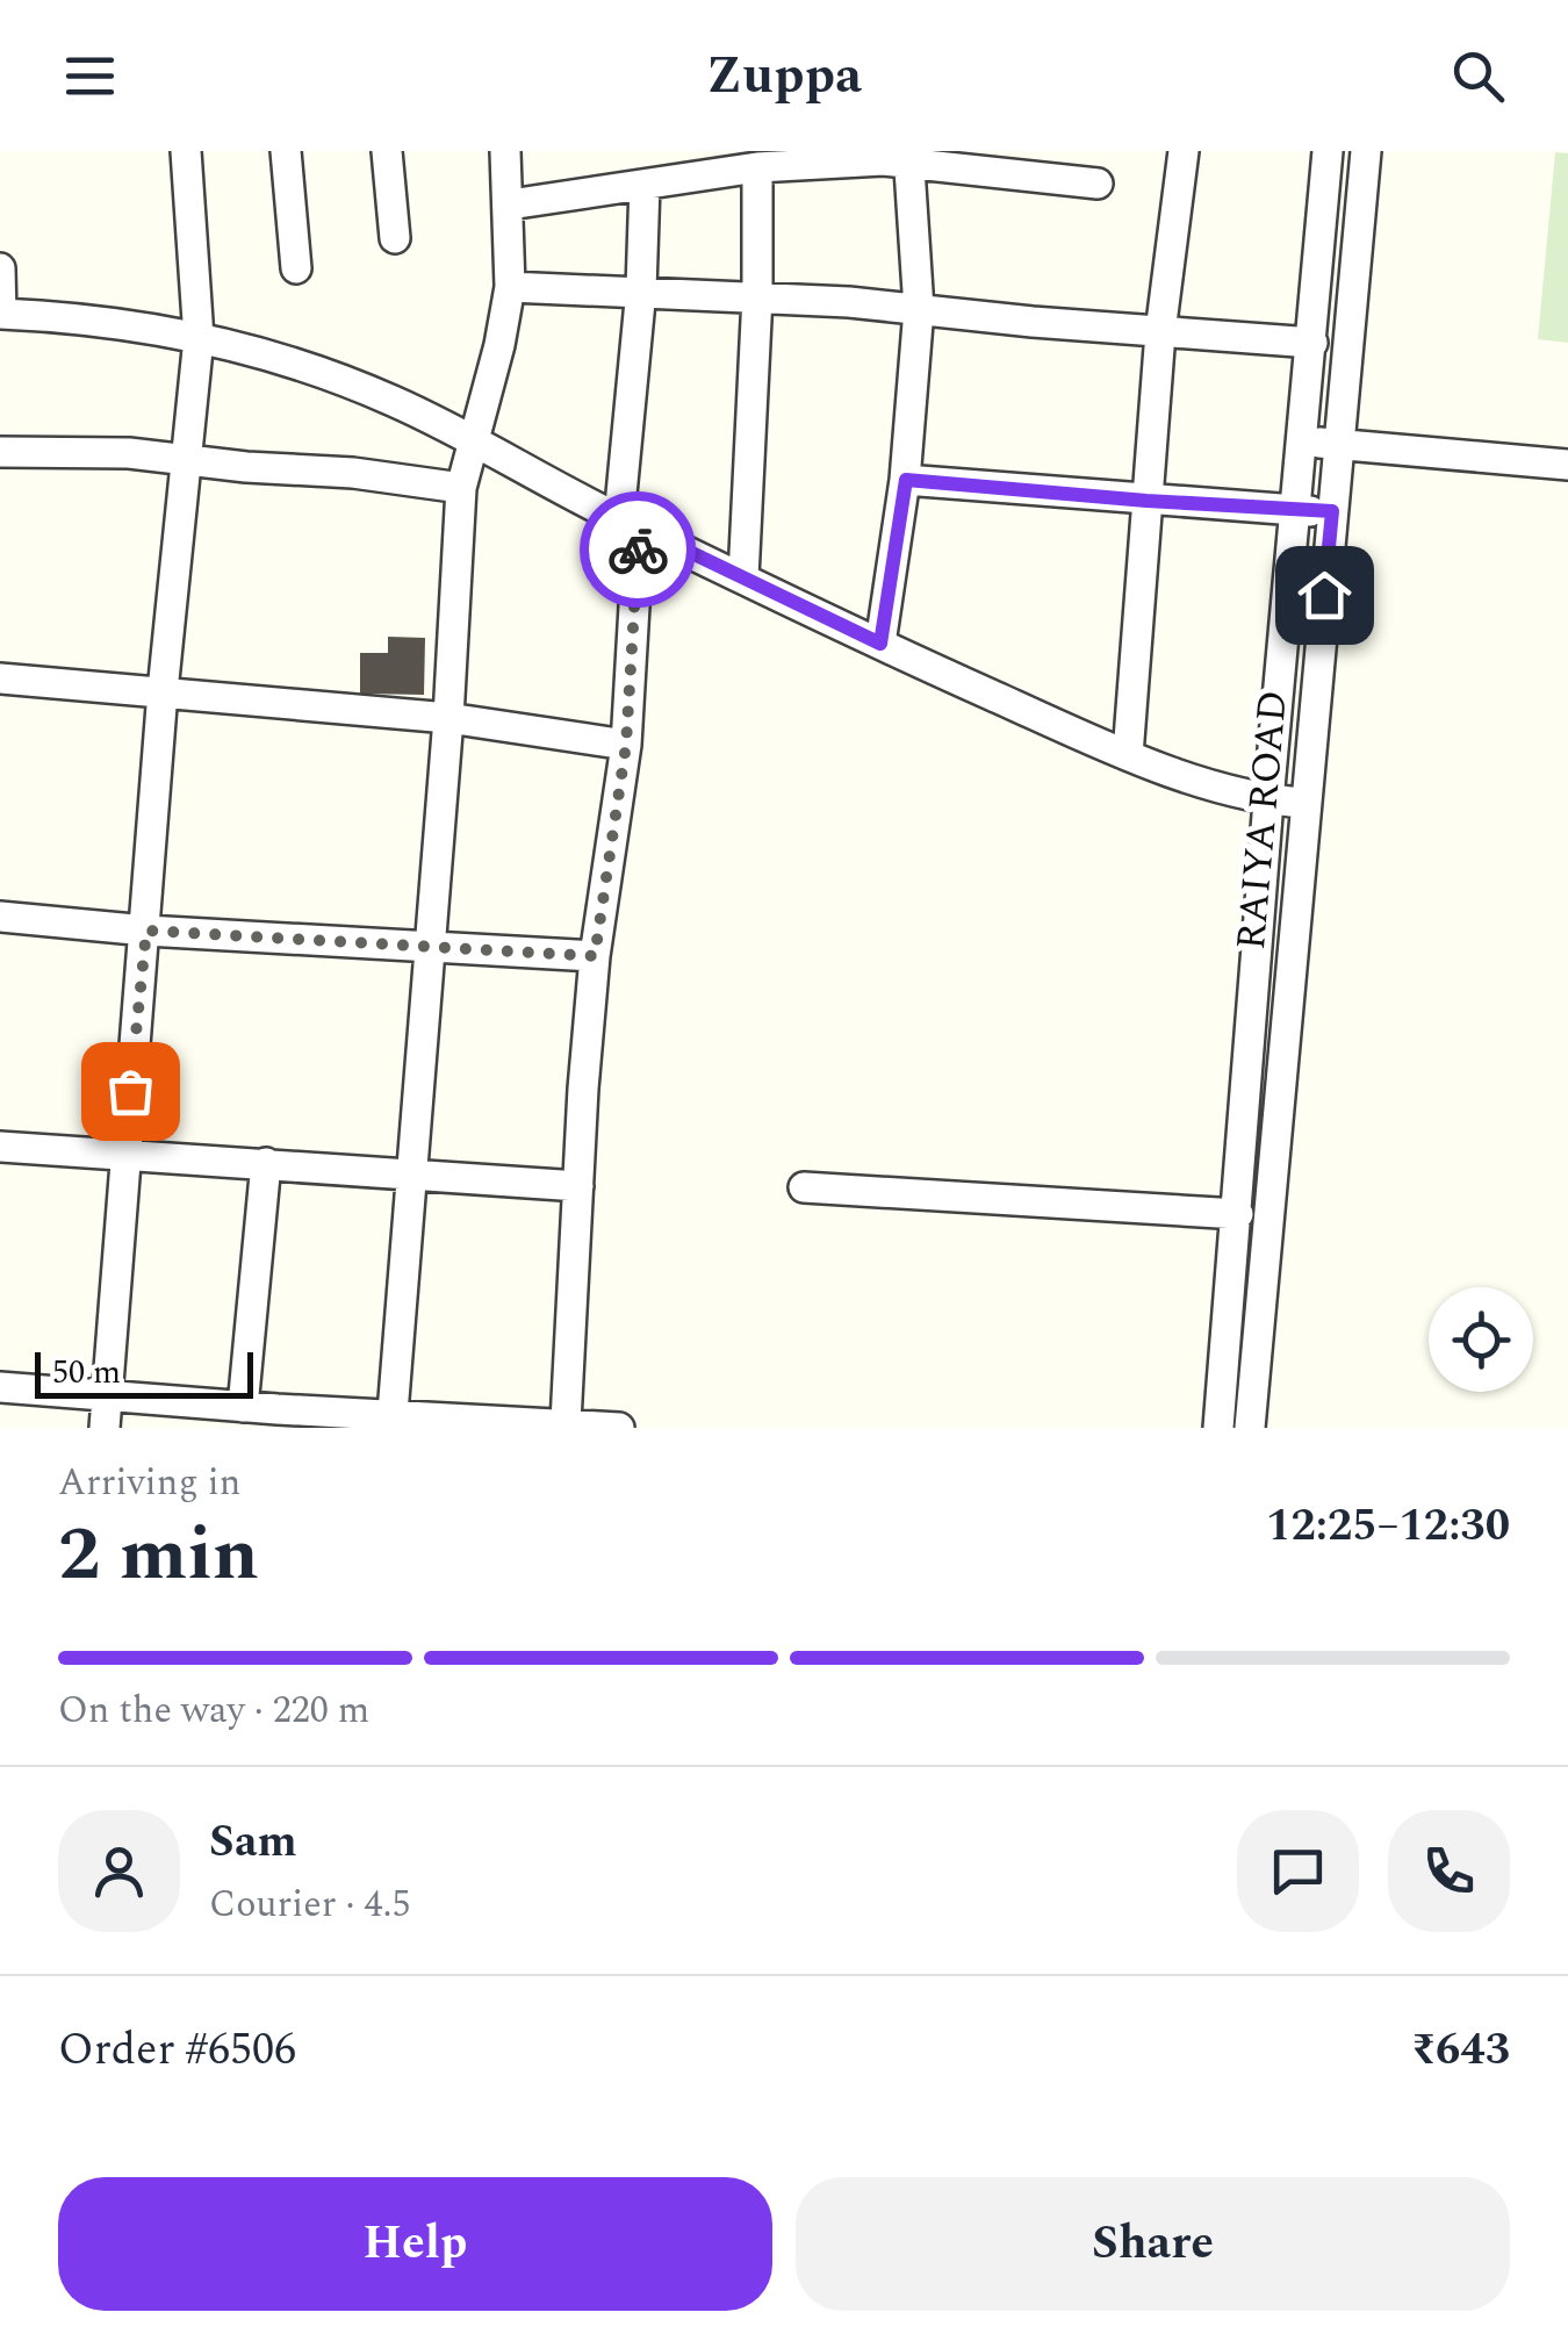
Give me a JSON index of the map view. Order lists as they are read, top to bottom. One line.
{"streets":{"street":["RAIYA ROAD"]},"scale_bar":"50 m","page":{"header":"Zuppa","scale":"50 m","heading":["2 min","Arriving in","12:25–12:30"],"panel":["Sam","Courier · 4.5","Order #6506","₹643"],"bar":"On the way · 220 m","buttons":["Help","Share"]}}
